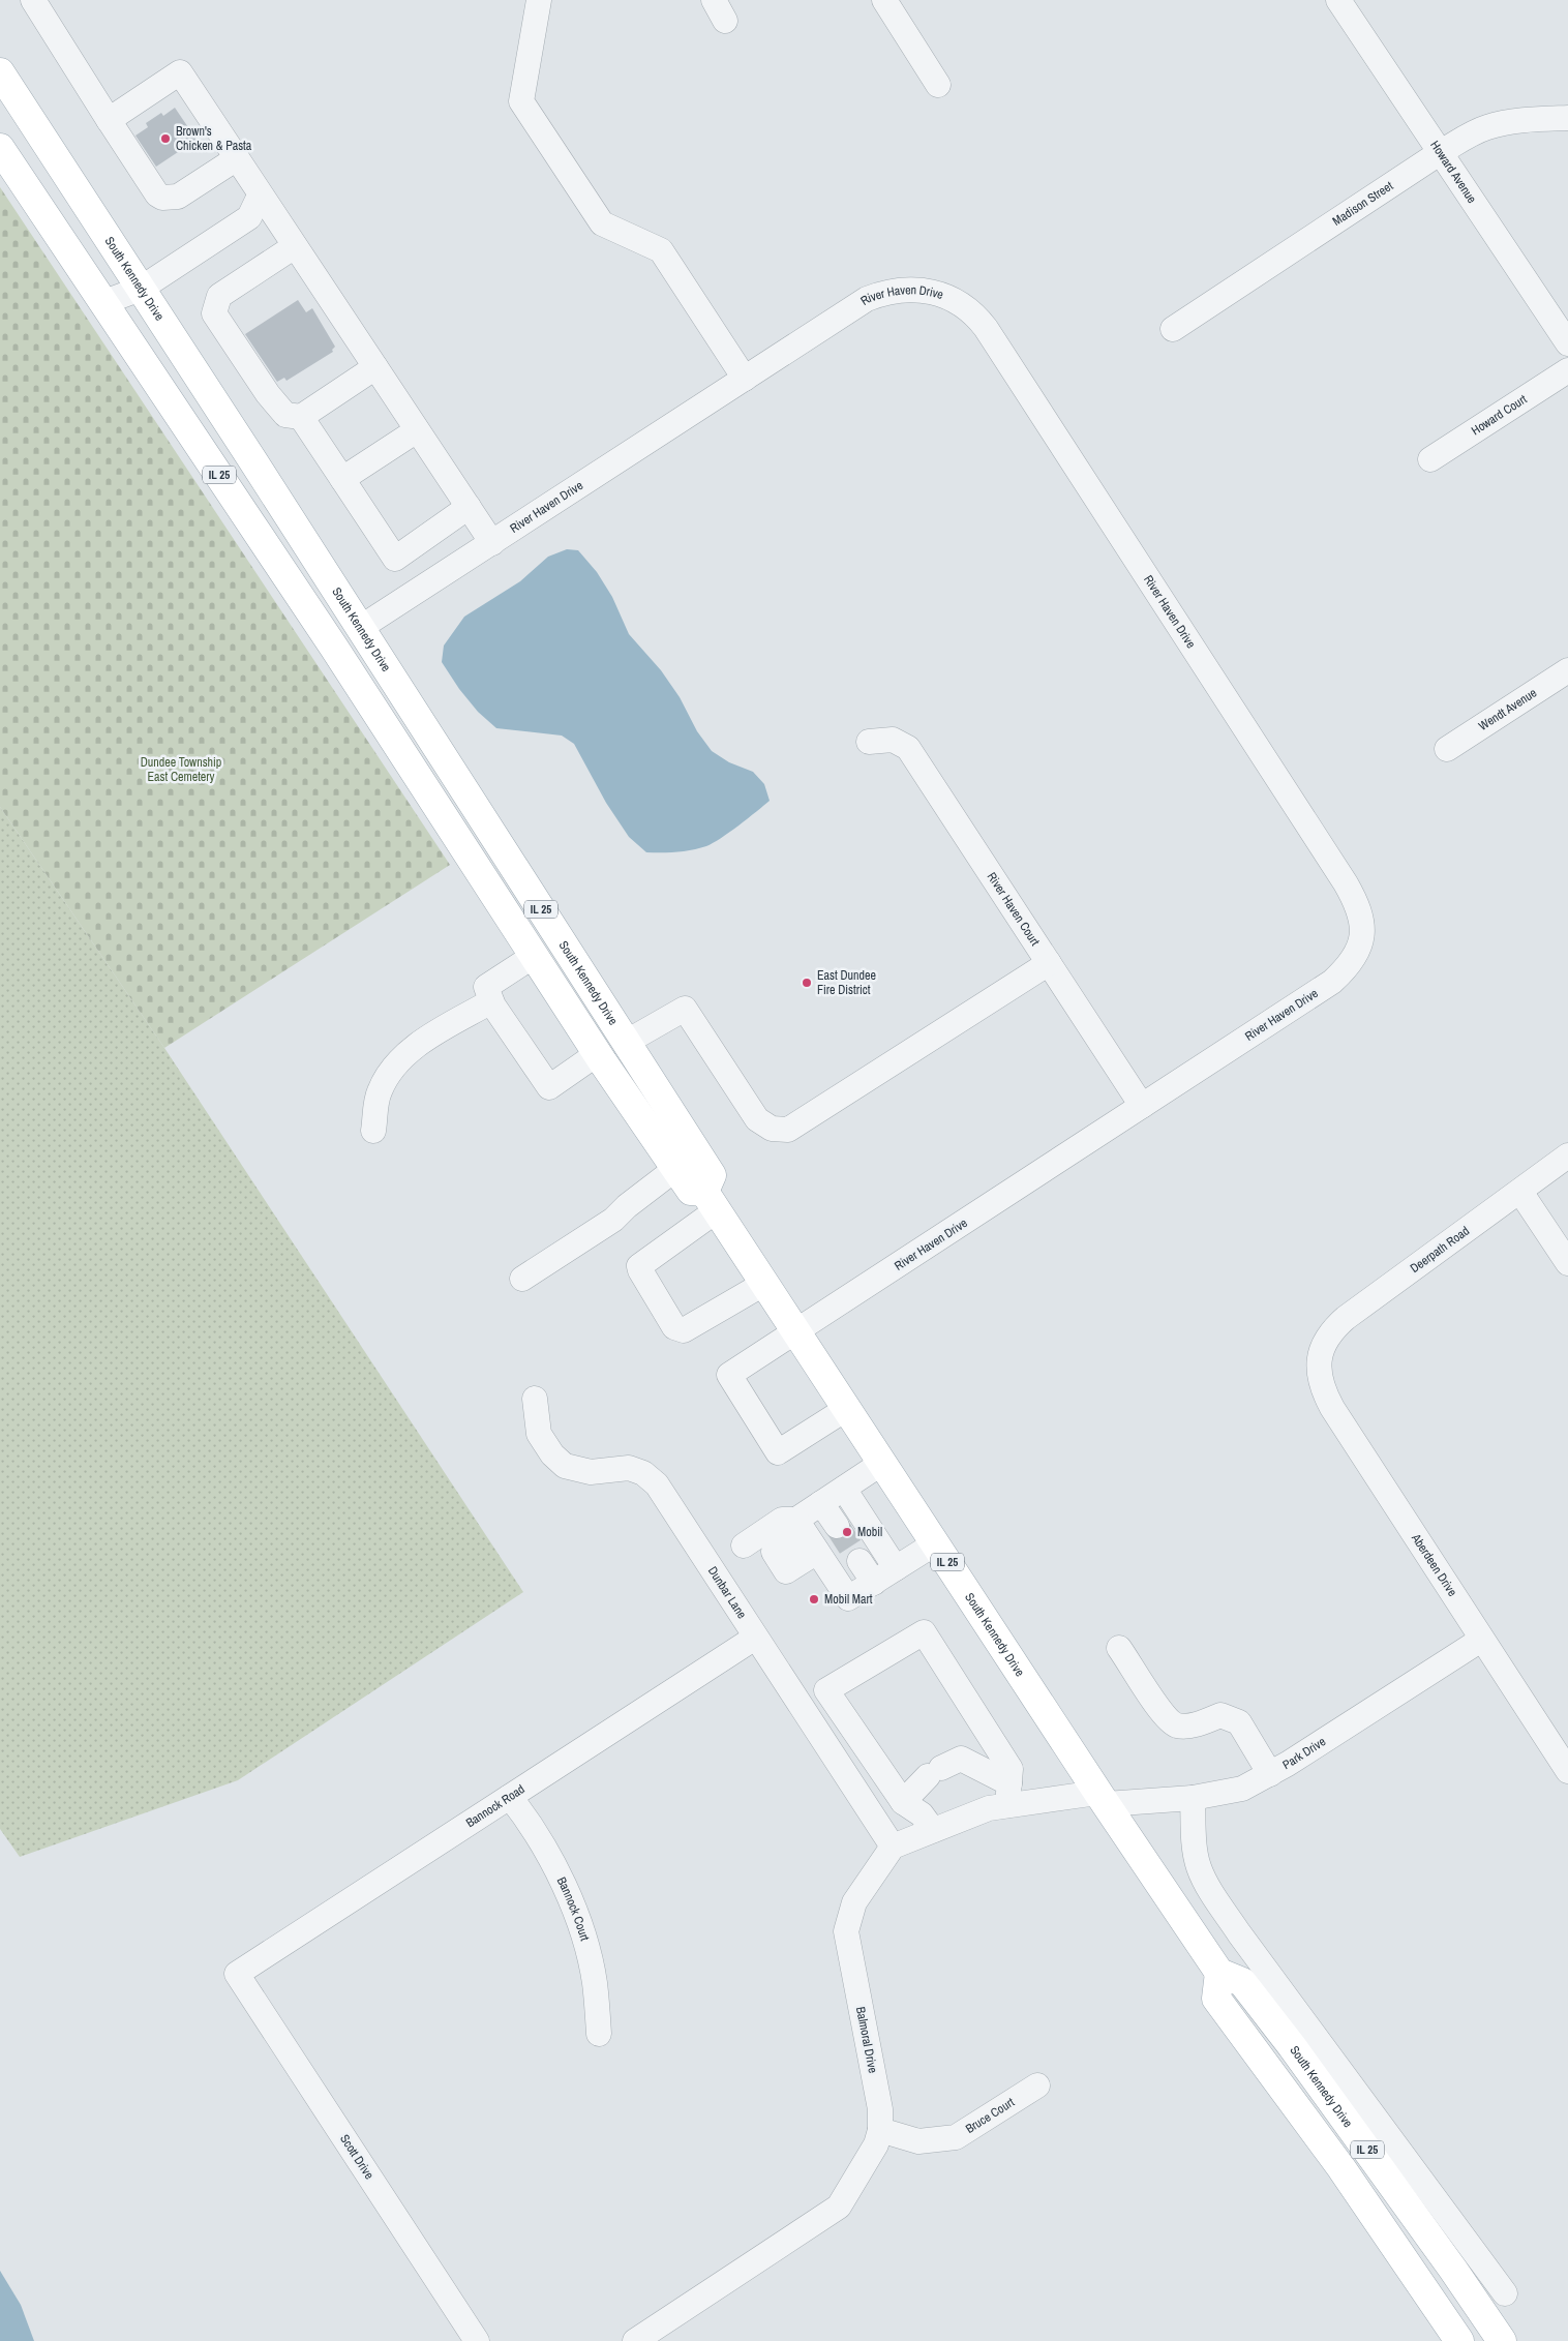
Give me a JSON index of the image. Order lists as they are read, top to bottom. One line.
{"streets":{"main road":["South Kennedy Drive","IL 25"],"street":["Howard Avenue","Madison Street","River Haven Drive","Howard Court","Wendt Avenue","River Haven Court","Deerpath Road","Aberdeen Drive","Dunbar Lane","Park Drive","Bannock Road","Bannock Court","Balmoral Drive","Bruce Court","Scott Drive"]},"crossings":[["Howard Avenue","Madison Street"],["South Kennedy Drive","River Haven Drive"],["South Kennedy Drive","IL 25"],["South Kennedy Drive","Park Drive"],["River Haven Drive","River Haven Court"],["Deerpath Road","Aberdeen Drive"],["Aberdeen Drive","Park Drive"],["Dunbar Lane","Bannock Road"],["Dunbar Lane","Balmoral Drive"],["Bannock Road","Bannock Court"],["Bannock Road","Scott Drive"],["Balmoral Drive","Bruce Court"]],"parks":["Dundee Township East Cemetery"],"places":["Brown's Chicken & Pasta","East Dundee Fire District","Mobil","Mobil Mart"]}
